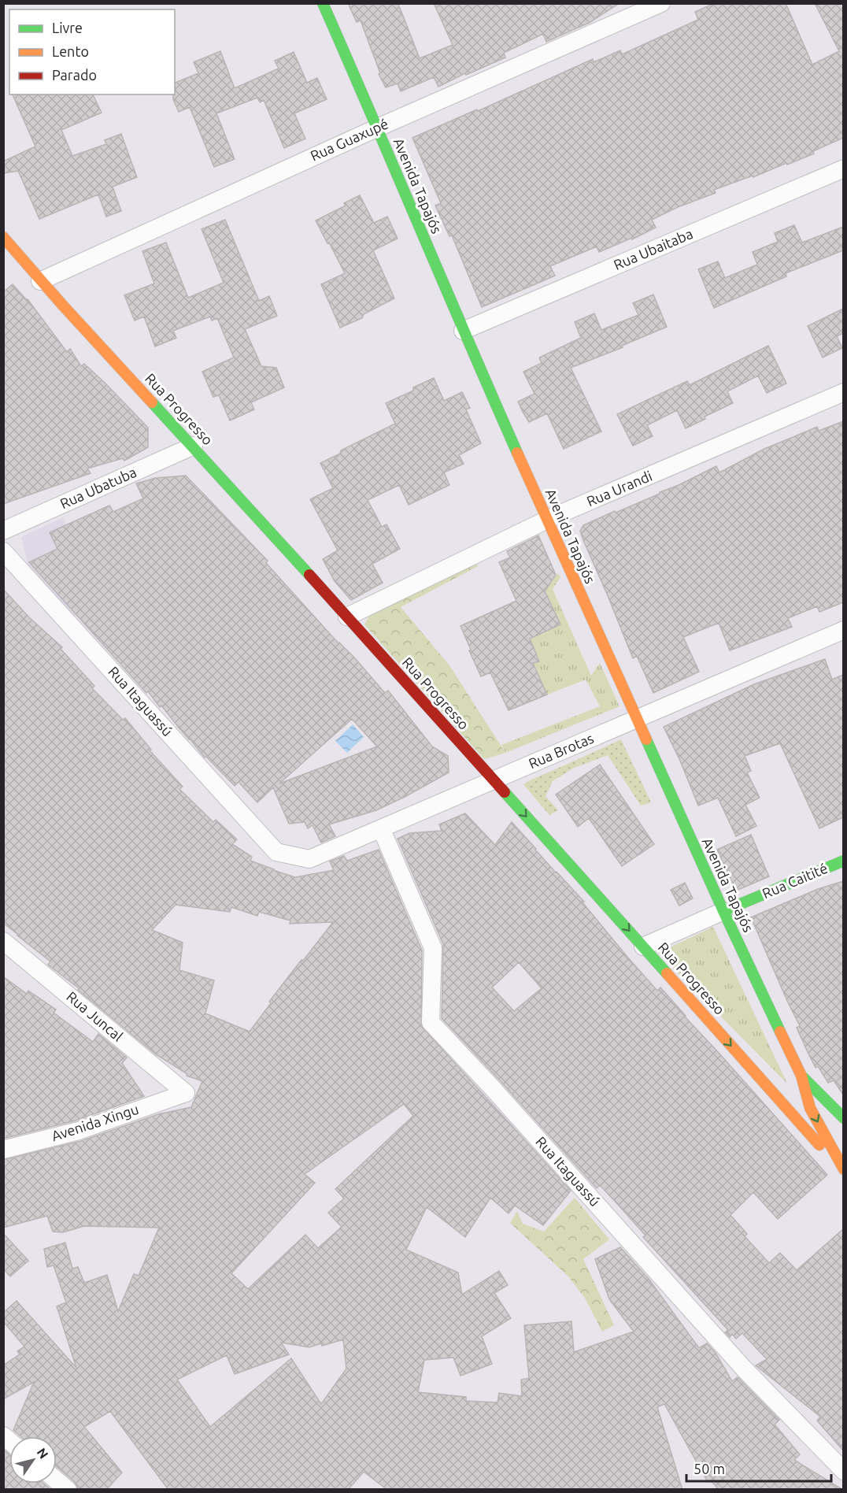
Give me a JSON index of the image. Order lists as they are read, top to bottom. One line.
{"streets":{"street":["Rua Guaxupé","Avenida Tapajós","Rua Ubaitaba","Rua Progresso","Rua Ubatuba","Rua Urandi","Rua Itaguassú","Rua Brotas","Rua Caitité","Rua Juncal","Avenida Xingu"]},"crossings":[["Rua Guaxupé","Avenida Tapajós"],["Rua Guaxupé","Rua Progresso"],["Avenida Tapajós","Rua Ubaitaba"],["Avenida Tapajós","Rua Urandi"],["Avenida Tapajós","Rua Brotas"],["Avenida Tapajós","Rua Caitité"],["Rua Progresso","Rua Ubatuba"],["Rua Progresso","Rua Urandi"],["Rua Progresso","Rua Brotas"],["Rua Progresso","Rua Caitité"],["Rua Itaguassú","Rua Brotas"],["Rua Juncal","Avenida Xingu"]],"legend":["Livre","Lento","Parado"],"scale_bar":"50 m","north":"top right"}
